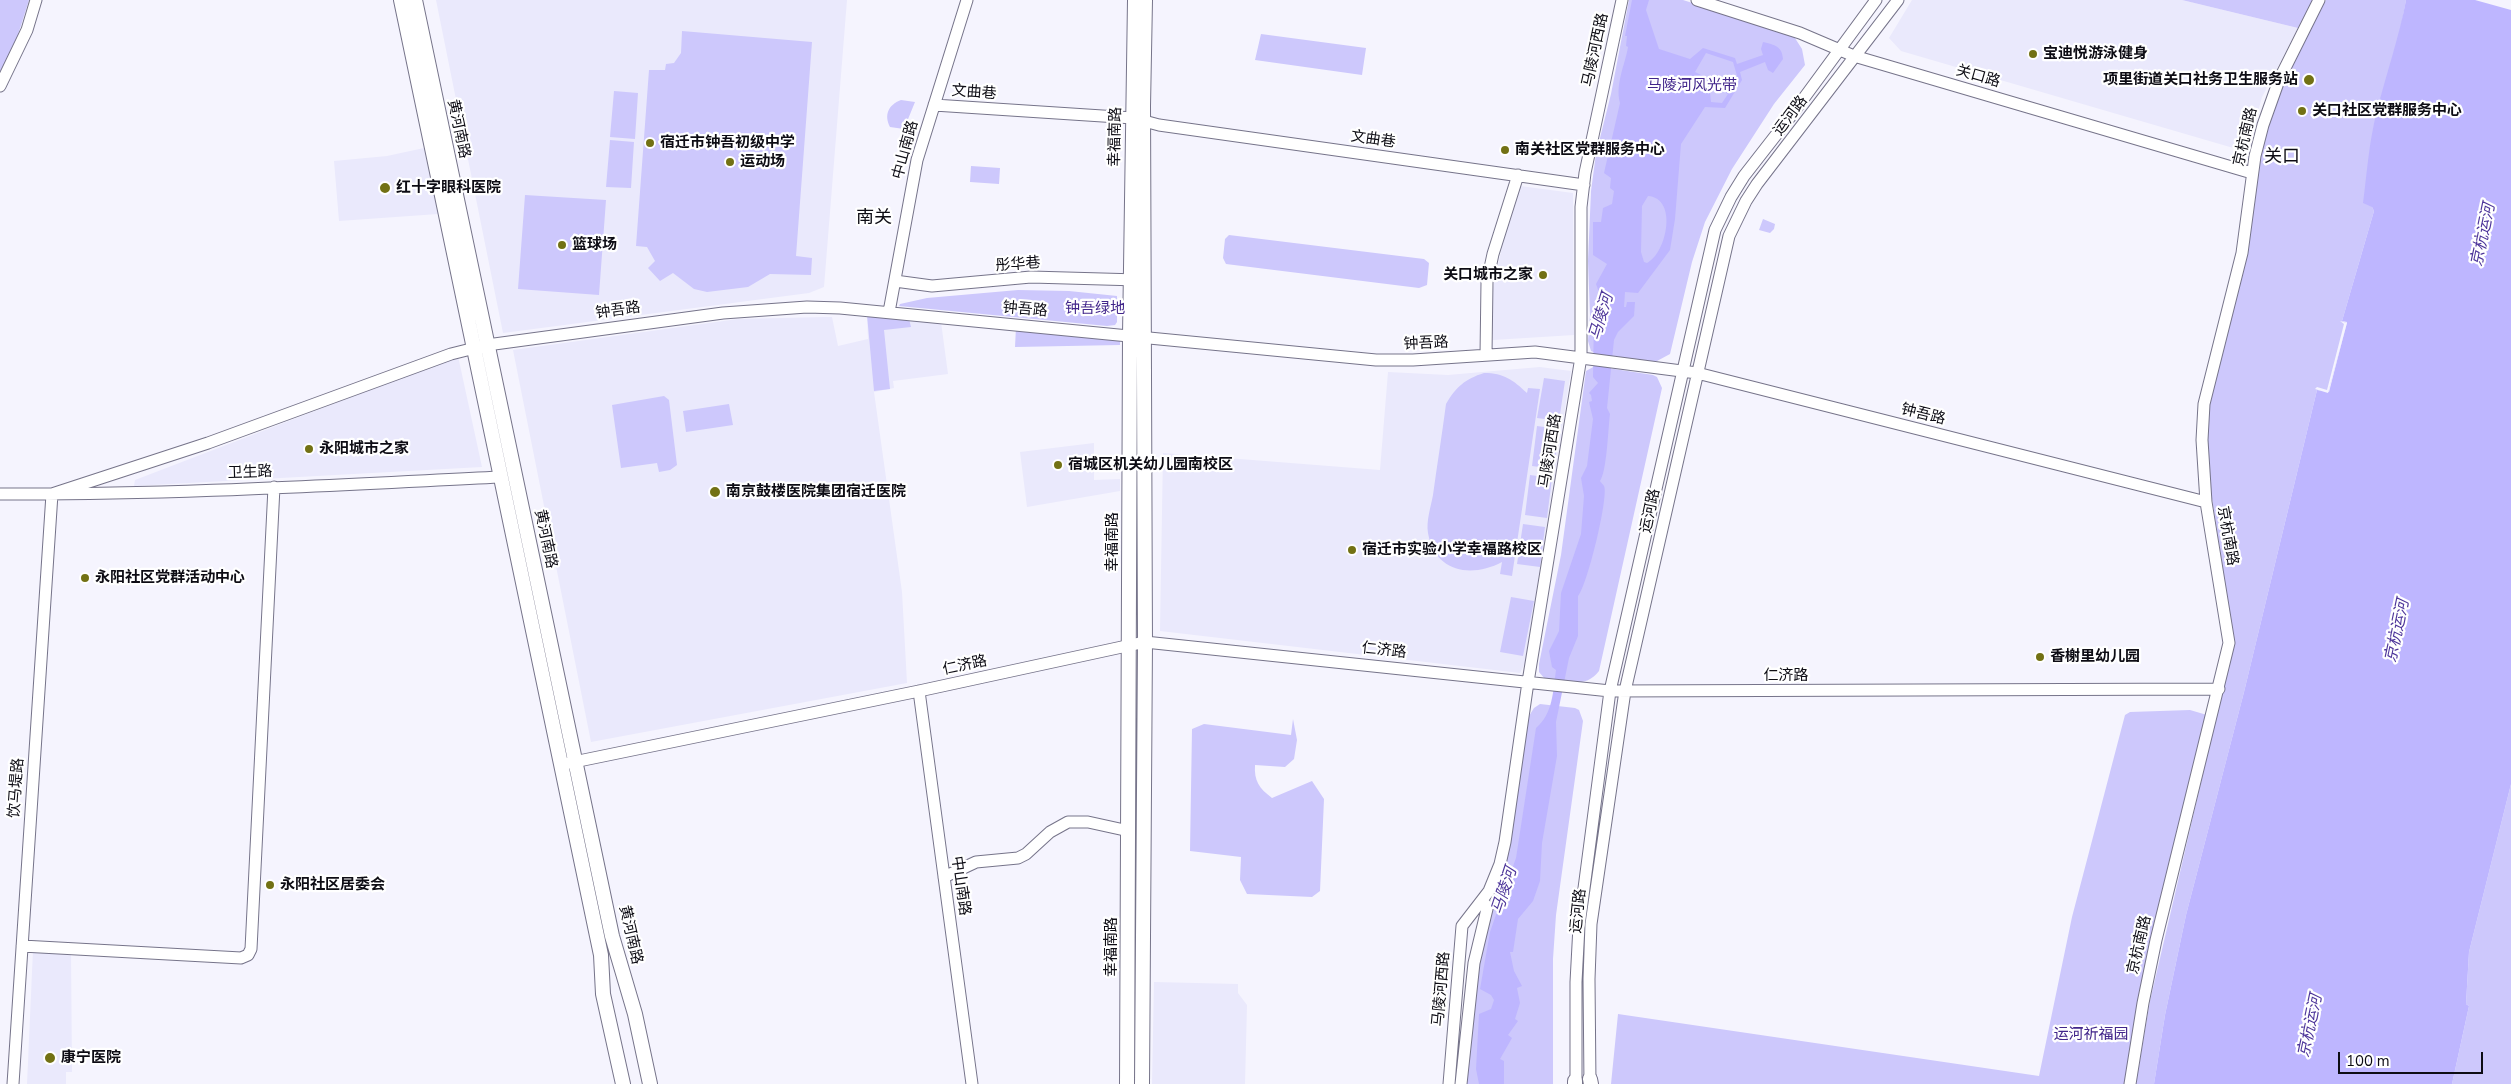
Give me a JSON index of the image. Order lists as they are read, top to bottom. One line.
{"streets":{"main road":["黄河南路","幸福南路"],"street":["马陵河西路","关口路","文曲巷","运河路","京杭南路","中山南路","彤华巷","钟吾路","卫生路","仁济路","饮马堤路"]},"crossings":[["马陵河西路","文曲巷"],["马陵河西路","钟吾路"],["马陵河西路","仁济路"],["关口路","运河路"],["关口路","京杭南路"],["文曲巷","幸福南路"],["文曲巷","中山南路"],["运河路","钟吾路"],["运河路","仁济路"],["黄河南路","钟吾路"],["黄河南路","卫生路"],["黄河南路","仁济路"],["幸福南路","彤华巷"],["幸福南路","钟吾路"],["幸福南路","仁济路"],["京杭南路","钟吾路"],["京杭南路","仁济路"],["中山南路","彤华巷"],["中山南路","钟吾路"],["中山南路","仁济路"],["钟吾路","卫生路"],["钟吾路","饮马堤路"],["卫生路","饮马堤路"]],"districts":["关口","南关"],"water":["京杭运河","马陵河"],"parks":["马陵河风光带","钟吾绿地","运河祈福园"],"places":["宝迪悦游泳健身","项里街道关口社务卫生服务站","关口社区党群服务中心","宿迁市钟吾初级中学","南关社区党群服务中心","运动场","红十字眼科医院","篮球场","关口城市之家","永阳城市之家","宿城区机关幼儿园南校区","南京鼓楼医院集团宿迁医院","宿迁市实验小学幸福路校区","永阳社区党群活动中心","香榭里幼儿园","永阳社区居委会","康宁医院"],"scale_bar":"100 m"}
